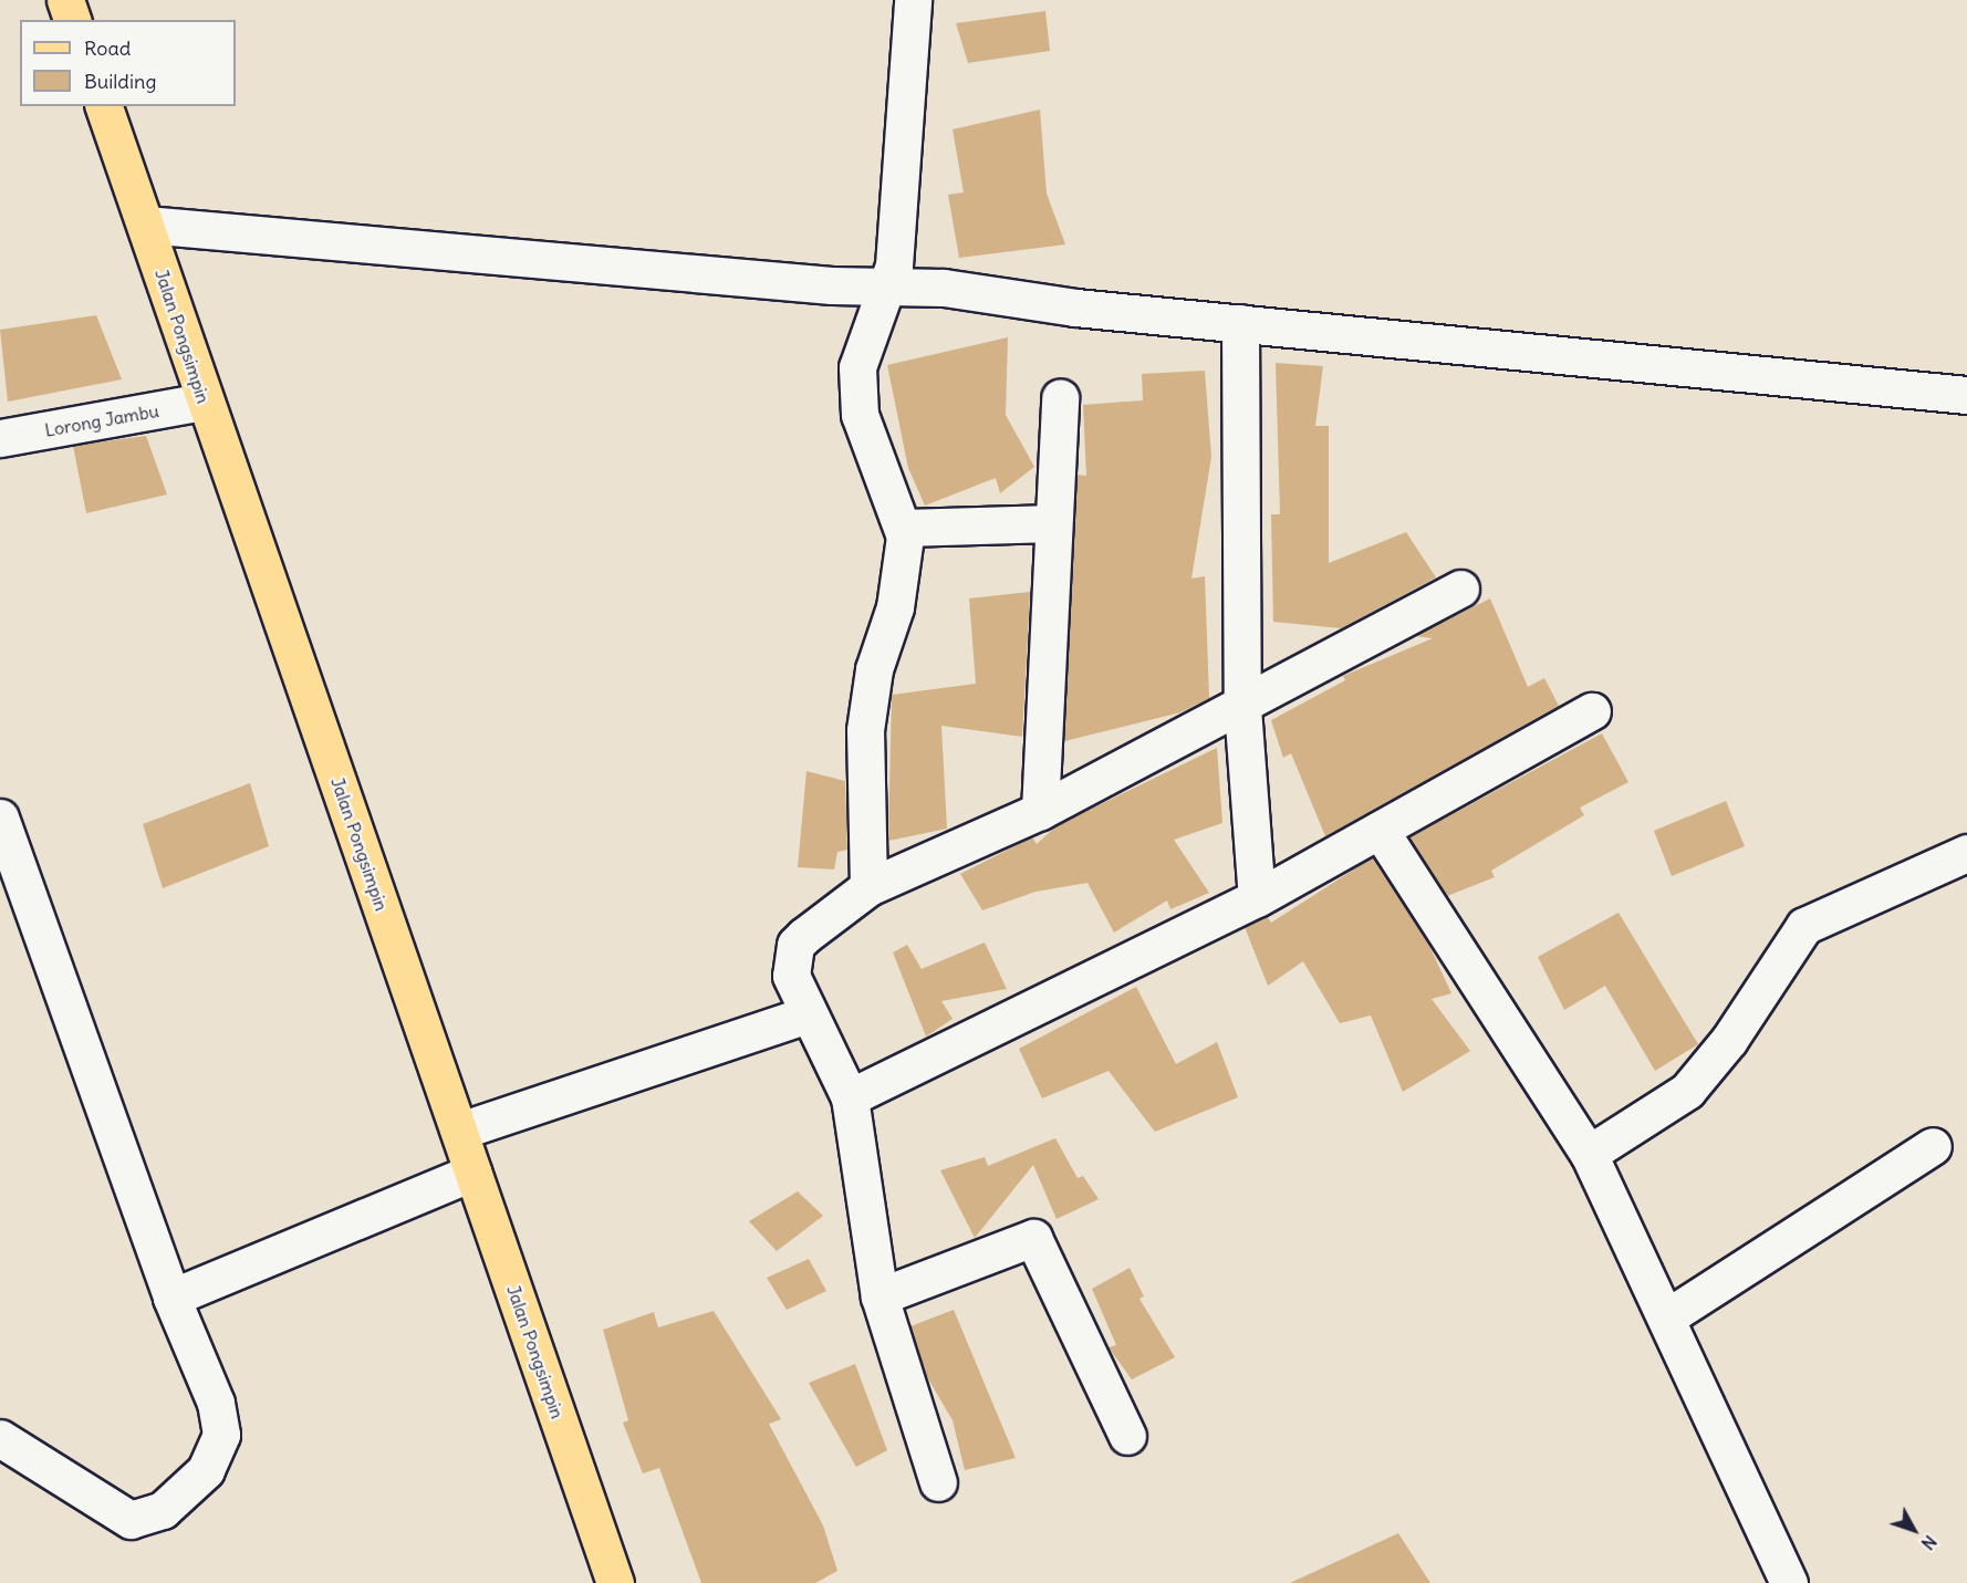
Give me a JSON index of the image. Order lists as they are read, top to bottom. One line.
{"streets":{"main road":["Jalan Pongsimpin"],"street":["Lorong Jambu"]},"crossings":[["Jalan Pongsimpin","Lorong Jambu"]],"legend":["Road","Building"],"north":"bottom right"}
